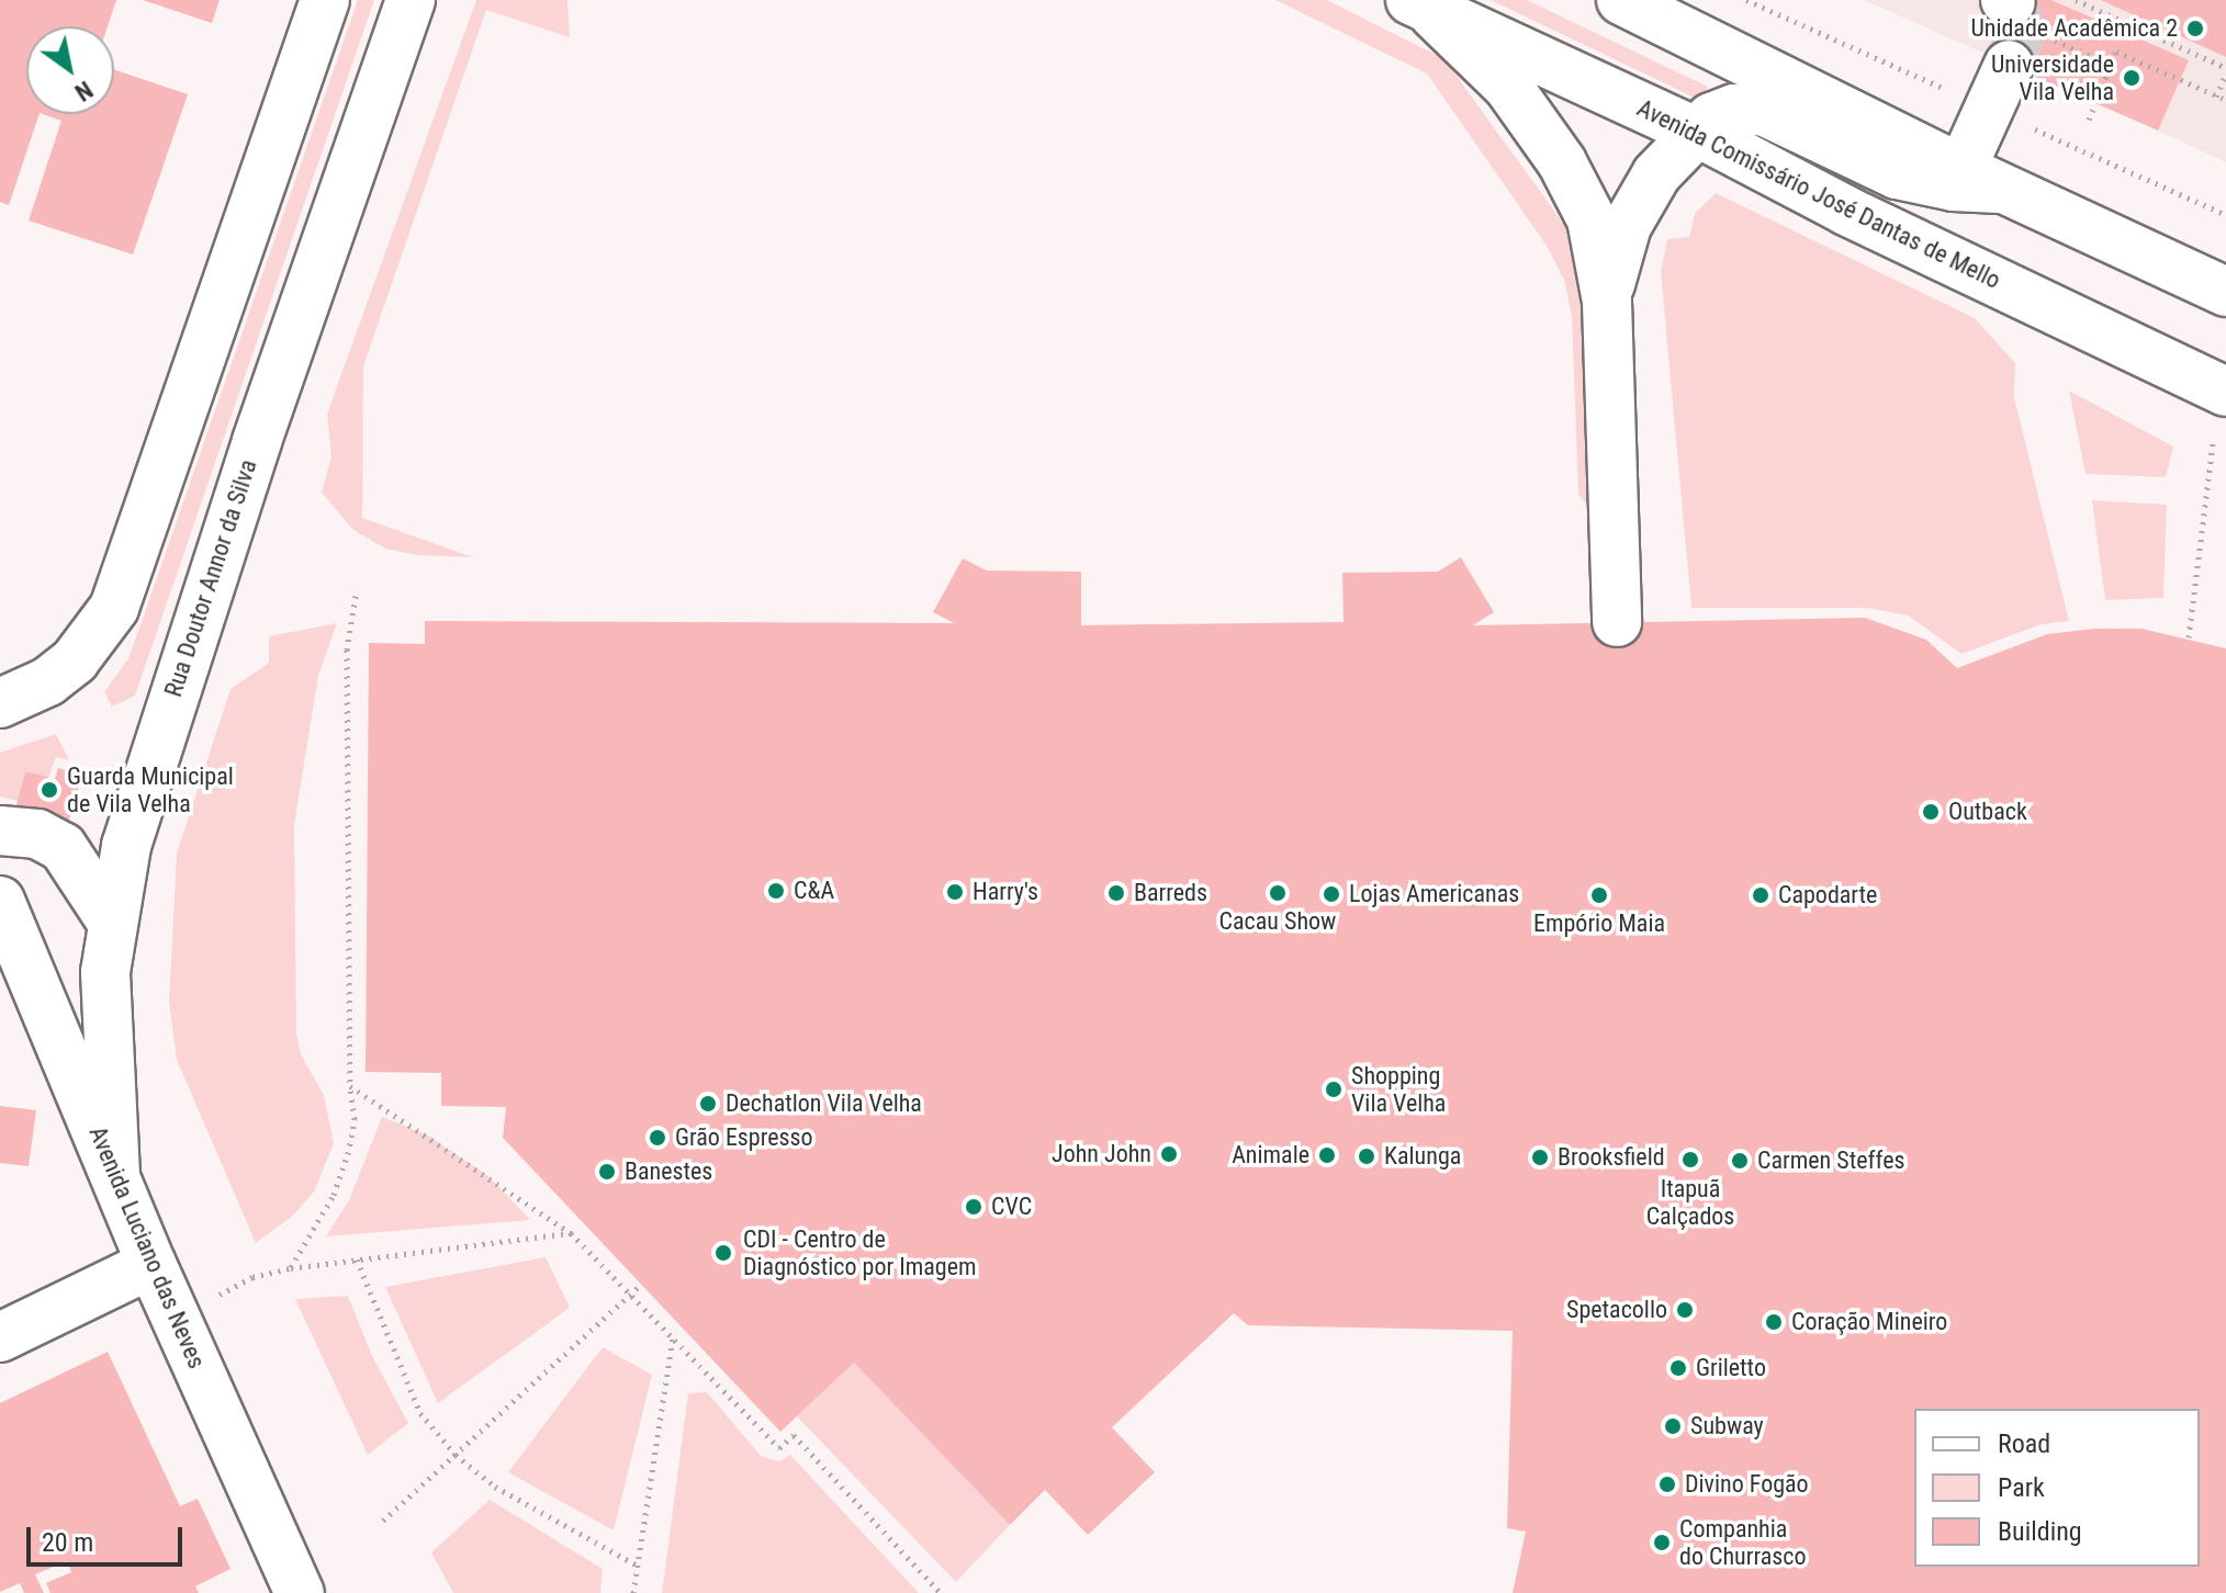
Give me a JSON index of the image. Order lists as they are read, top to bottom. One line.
{"streets":{"main road":["Avenida Comissário José Dantas de Mello","Rua Doutor Annor da Silva","Avenida Luciano das Neves"]},"crossings":[["Rua Doutor Annor da Silva","Avenida Luciano das Neves"]],"places":["Unidade Acadêmica 2","Universidade Vila Velha","Guarda Municipal de Vila Velha","Outback","C&A","Harry's","Barreds","Cacau Show","Lojas Americanas","Empório Maia","Capodarte","Shopping Vila Velha","Dechatlon Vila Velha","Grão Espresso","John John","Animale","Kalunga","Brooksfield","Itapuã Calçados","Carmen Steffes","Banestes","CVC","CDI - Centro de Diagnóstico por Imagem","Spetacollo","Coração Mineiro","Griletto","Subway","Divino Fogão","Companhia do Churrasco"],"legend":["Road","Park","Building"],"scale_bar":"20 m","north":"bottom right"}
